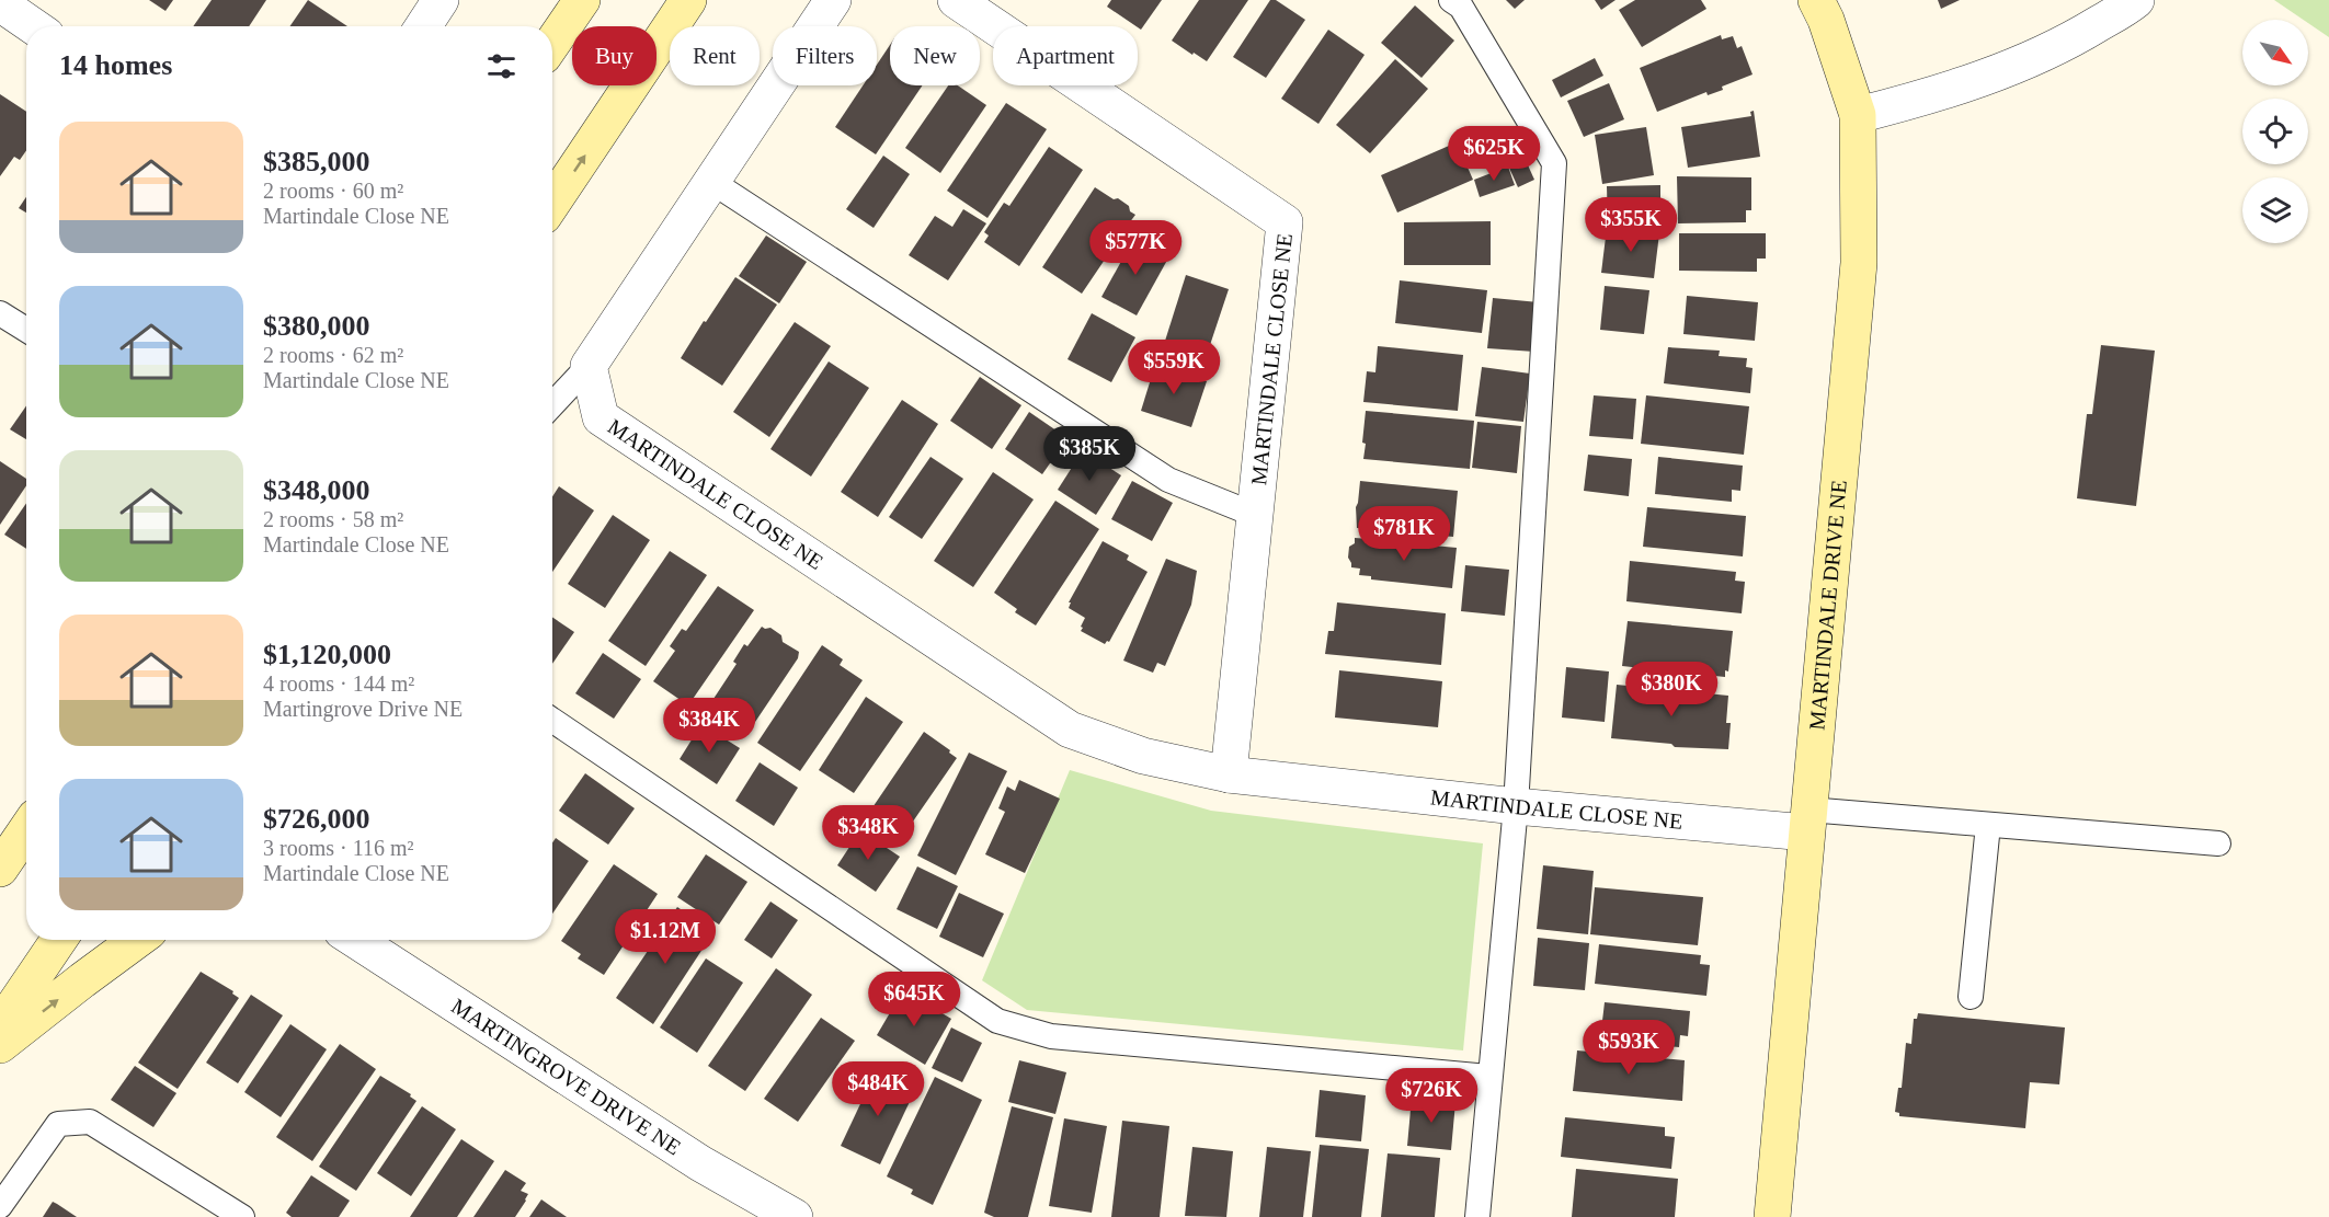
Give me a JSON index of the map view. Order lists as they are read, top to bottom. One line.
{"streets":{"street":["MARTINDALE CLOSE NE","MARTINDALE DRIVE NE","MARTINGROVE DRIVE NE"]},"crossings":[["MARTINDALE CLOSE NE","MARTINDALE DRIVE NE"]],"north":"bottom right","page":{"chip":["Buy","Rent","Filters","New","Apartment"],"heading":"14 homes","list":[{"name":"$385,000","note":"2 rooms · 60 m² · Martindale Close NE"},{"name":"$380,000","note":"2 rooms · 62 m² · Martindale Close NE"},{"name":"$348,000","note":"2 rooms · 58 m² · Martindale Close NE"},{"name":"$1,120,000","note":"4 rooms · 144 m² · Martingrove Drive NE"},{"name":"$726,000","note":"3 rooms · 116 m² · Martindale Close NE"}],"price":["$625K","$355K","$577K","$559K","$385K","$781K","$380K","$384K","$348K","$1.12M","$645K","$593K","$484K","$726K"]}}
